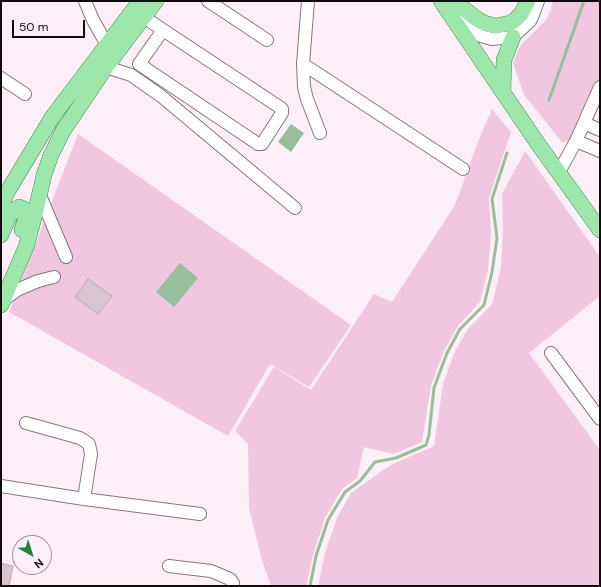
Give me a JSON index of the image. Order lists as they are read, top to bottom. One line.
{"scale_bar":"50 m","north":"bottom right"}
